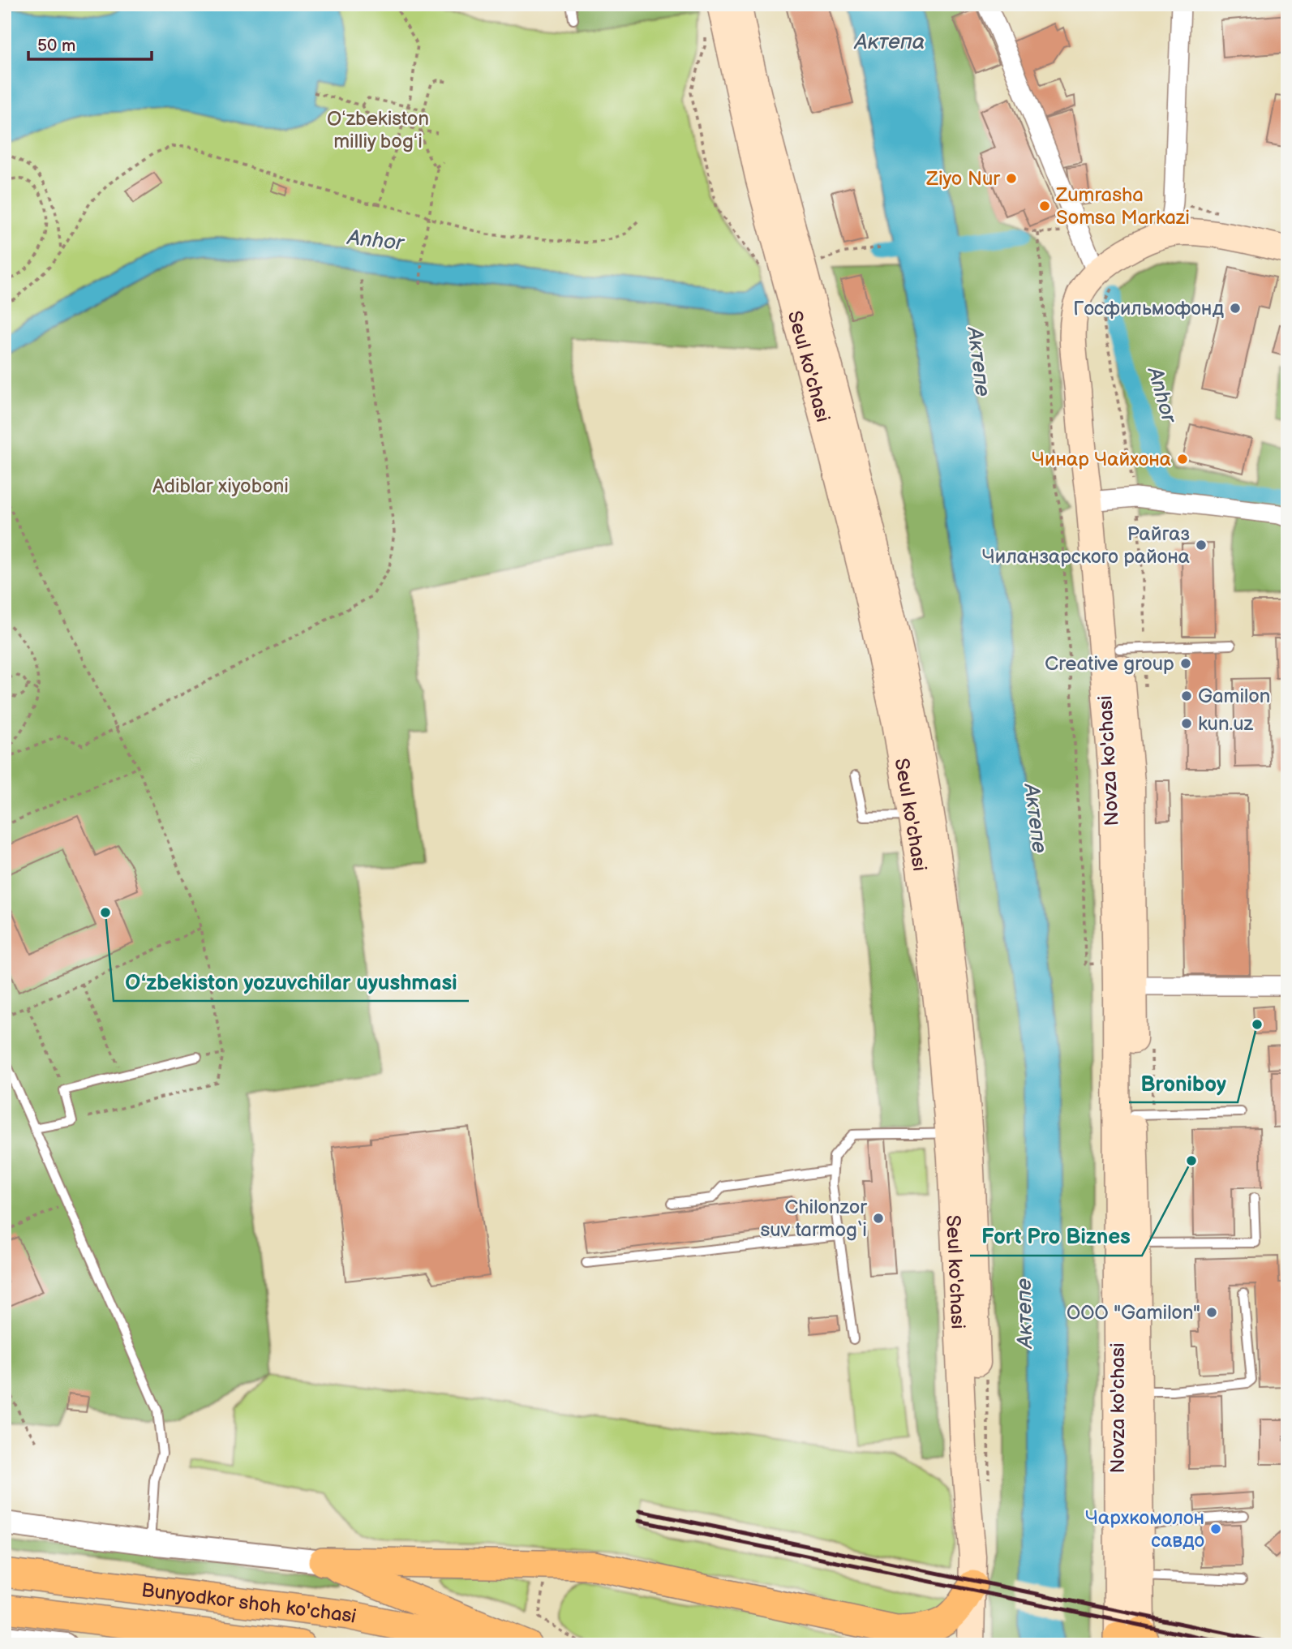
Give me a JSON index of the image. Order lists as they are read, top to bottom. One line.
{"streets":{"main road":["Seul ko'chasi","Novza ko'chasi","Bunyodkor shoh ko'chasi"]},"water":["Актепа","Anhor","Актепе"],"parks":["Oʻzbekiston milliy bogʻi","Adiblar xiyoboni"],"places":["Ziyo Nur","Zumrasha Somsa Markazi","Госфильмофонд","Чинар Чайхона","Райгаз Чиланзарского района","Creative group","Gamilon","kun.uz","Oʻzbekiston yozuvchilar uyushmasi","Broniboy","Fort Pro Biznes","Chilonzor suv tarmog‘i","ООО \"Gamilon\"","Чархкомолон савдо"],"scale_bar":"50 m"}
